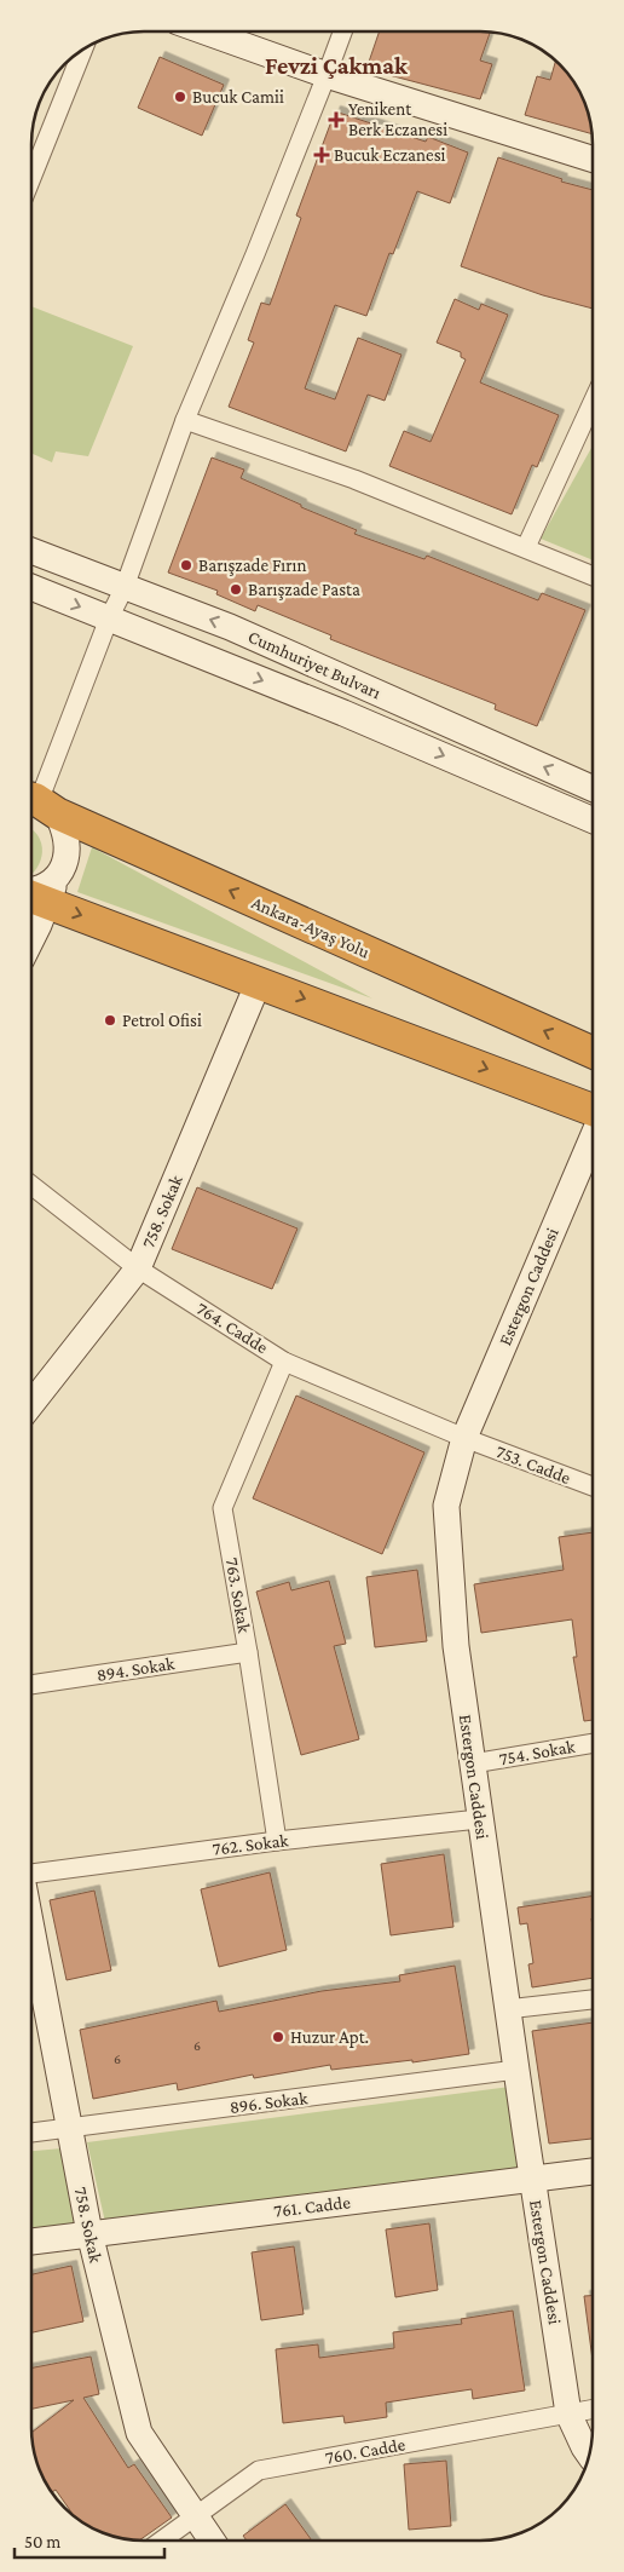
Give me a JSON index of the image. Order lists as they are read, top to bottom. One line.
{"streets":{"highway":["Ankara-Ayaş Yolu"],"street":["Cumhuriyet Bulvarı","758. Sokak","Estergon Caddesi","764. Cadde","753. Cadde","763. Sokak","894. Sokak","754. Sokak","762. Sokak","896. Sokak","761. Cadde","760. Cadde"]},"crossings":[["758. Sokak","764. Cadde"],["758. Sokak","896. Sokak"],["758. Sokak","761. Cadde"],["758. Sokak","760. Cadde"],["Estergon Caddesi","764. Cadde"],["Estergon Caddesi","753. Cadde"],["Estergon Caddesi","754. Sokak"],["Estergon Caddesi","762. Sokak"],["Estergon Caddesi","896. Sokak"],["Estergon Caddesi","761. Cadde"],["Estergon Caddesi","760. Cadde"],["764. Cadde","753. Cadde"],["764. Cadde","763. Sokak"],["763. Sokak","894. Sokak"],["763. Sokak","762. Sokak"]],"districts":["Fevzi Çakmak"],"places":{"other":["Bucuk Camii","Barışzade Fırın","Barışzade Pasta","Petrol Ofisi","Huzur Apt."],"health":["Yenikent Berk Eczanesi","Bucuk Eczanesi"]},"house_numbers":["6","6"],"scale_bar":"50 m"}
